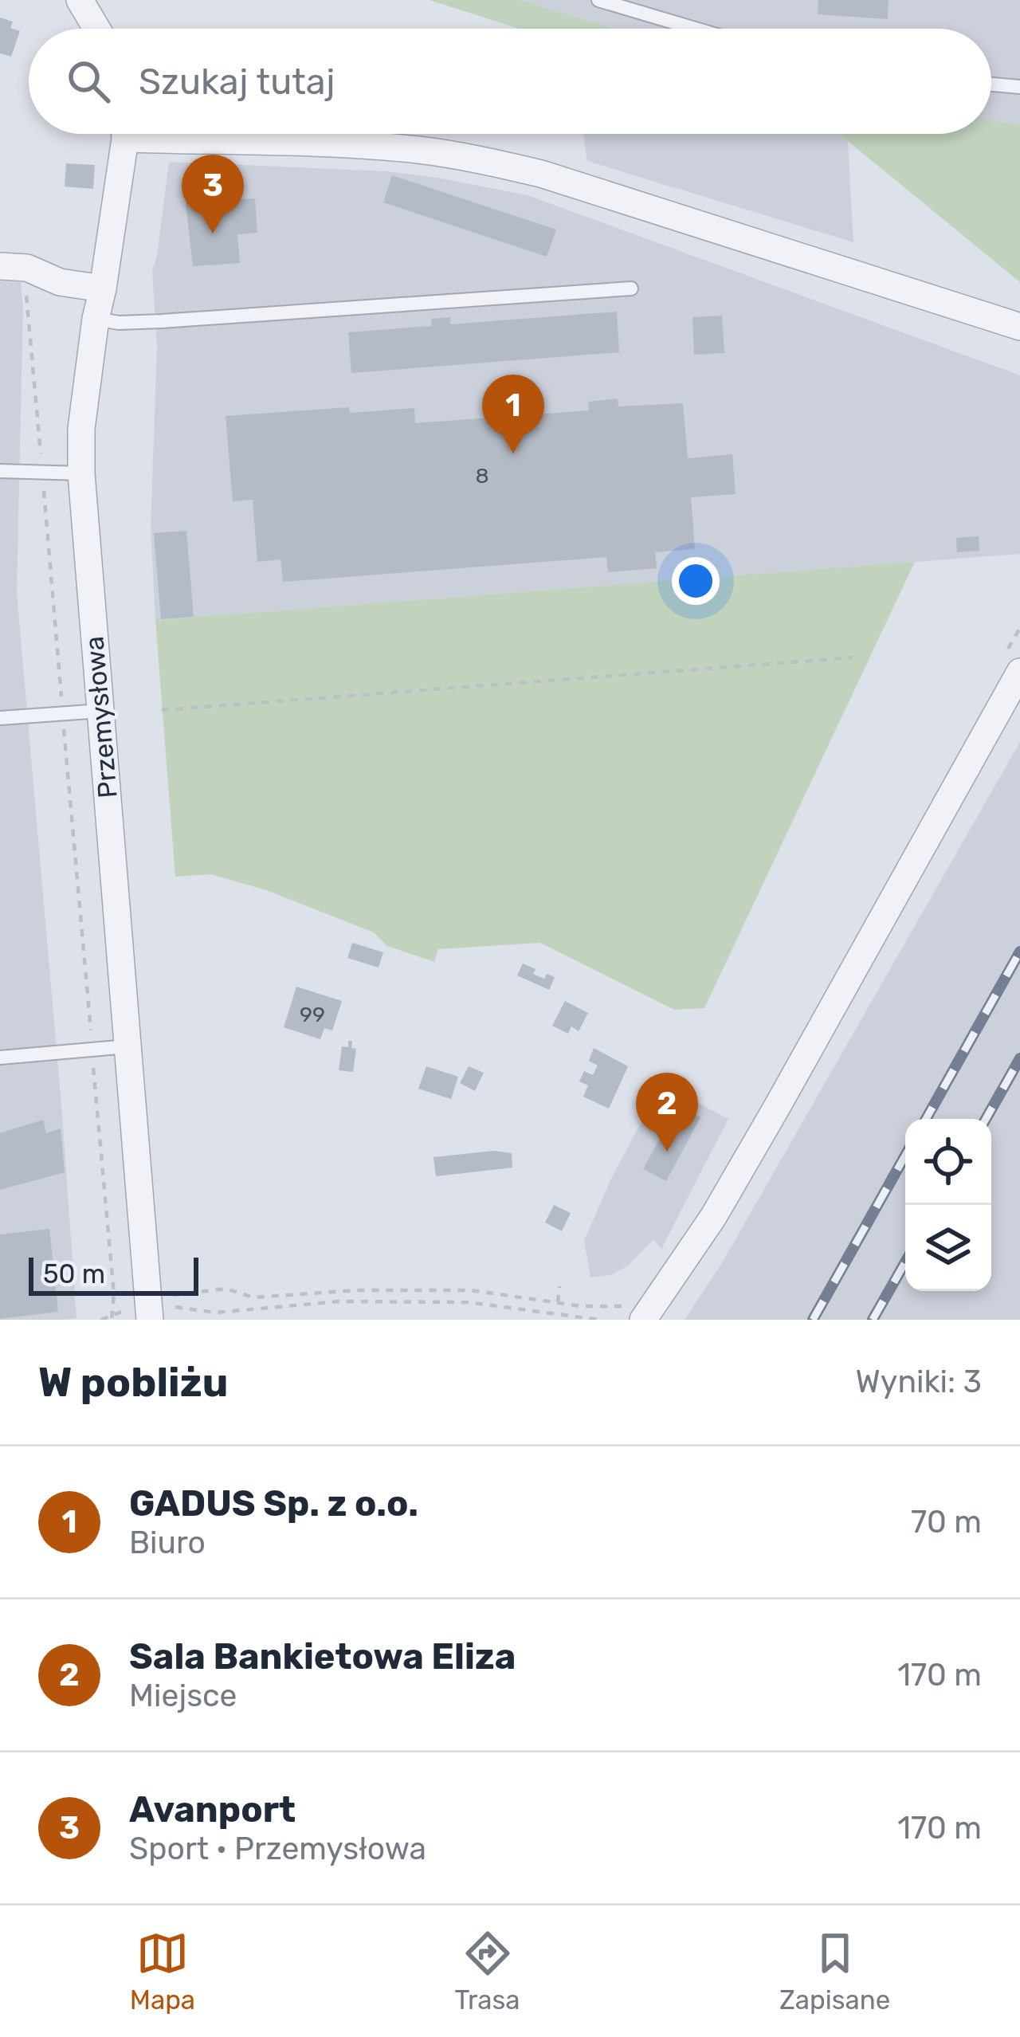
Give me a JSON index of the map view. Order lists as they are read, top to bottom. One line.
{"streets":{"street":["Przemysłowa"]},"house_numbers":["8","99"],"scale_bar":"50 m","page":{"search":"Szukaj tutaj","pins":["3","1","2"],"scale":"50 m","heading":["W pobliżu","Wyniki: 3"],"list":[{"mark":"1","name":"GADUS Sp. z o.o.","note":"Biuro","value":"70 m"},{"mark":"2","name":"Sala Bankietowa Eliza","note":"Miejsce","value":"170 m"},{"mark":"3","name":"Avanport","note":"Sport · Przemysłowa","value":"170 m"}],"nav":["Mapa","Trasa","Zapisane"]}}
